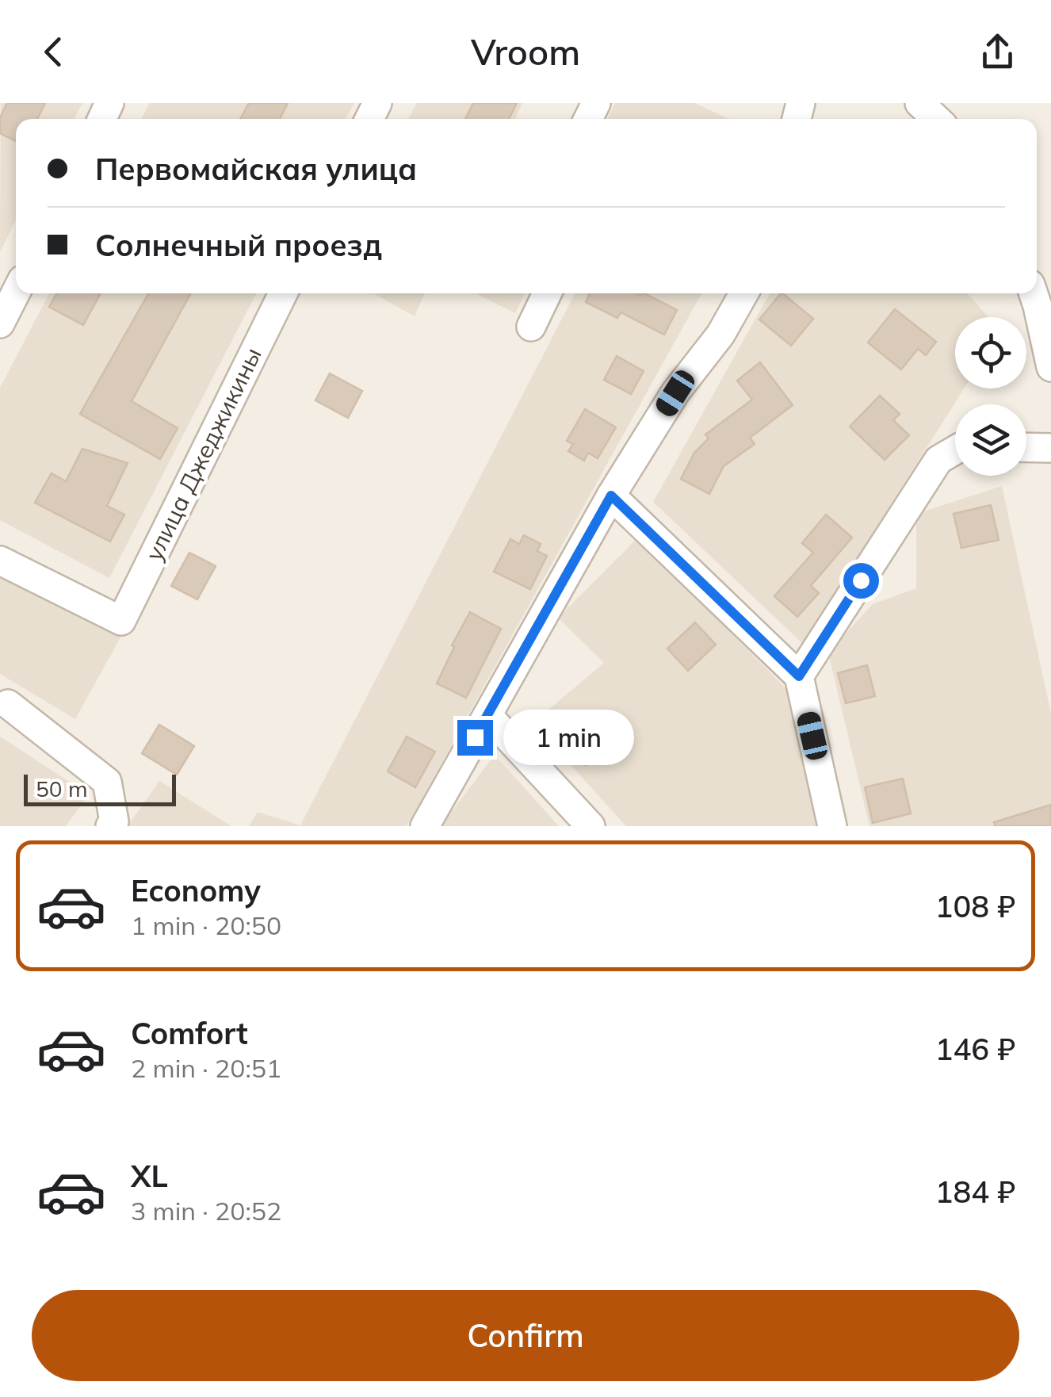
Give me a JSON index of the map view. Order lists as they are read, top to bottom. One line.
{"streets":{"street":["улица Джеджикины"]},"scale_bar":"50 m","page":{"header":"Vroom","banner":["Первомайская улица","Солнечный проезд"],"bubble":"1 min","scale":"50 m","list":[{"name":"Economy","note":"1 min · 20:50","value":"108 ₽"},{"name":"Comfort","note":"2 min · 20:51","value":"146 ₽"},{"name":"XL","note":"3 min · 20:52","value":"184 ₽"}],"buttons":"Confirm"}}
